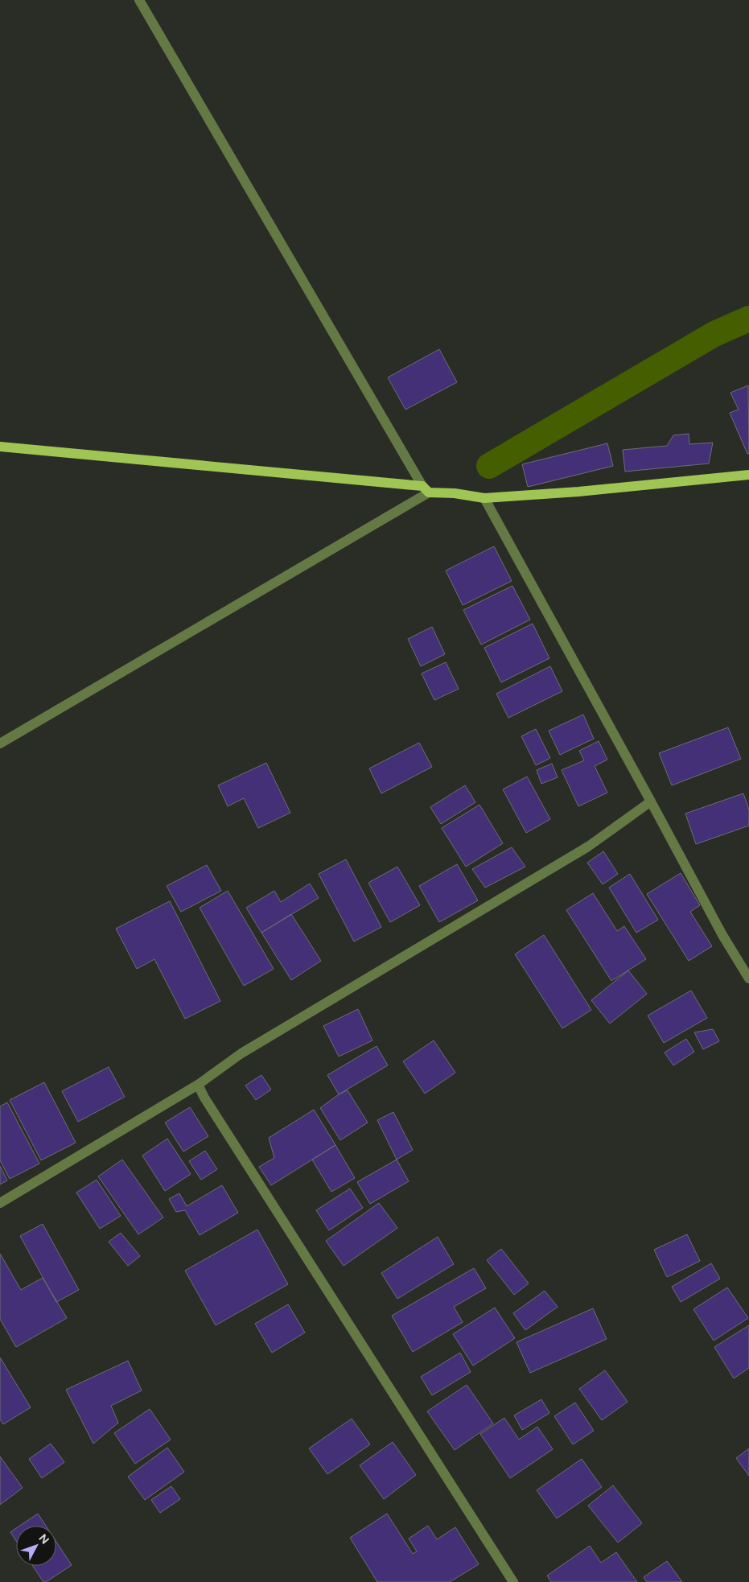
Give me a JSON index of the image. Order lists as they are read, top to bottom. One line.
{"north":"top right"}
